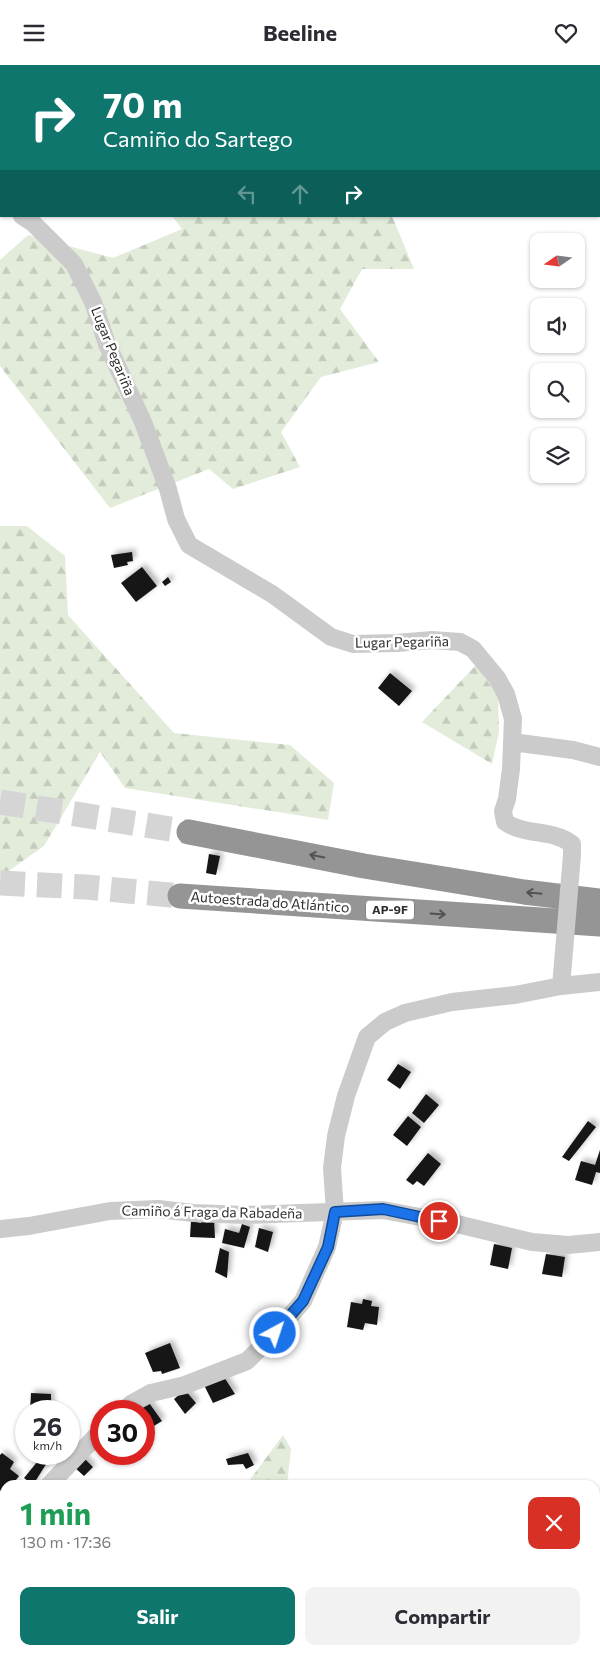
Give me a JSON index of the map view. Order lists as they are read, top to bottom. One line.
{"streets":{"highway":["Autoestrada do Atlántico","AP-9F"],"street":["Lugar Pegariña","Camiño á Fraga da Rabadeña"]},"north":"left","page":{"header":"Beeline","turn":["70 m","Camiño do Sartego"],"speed":"26 km/h","limit":"30","heading":["1 min","130 m · 17:36"],"buttons":["Salir","Compartir"]}}
